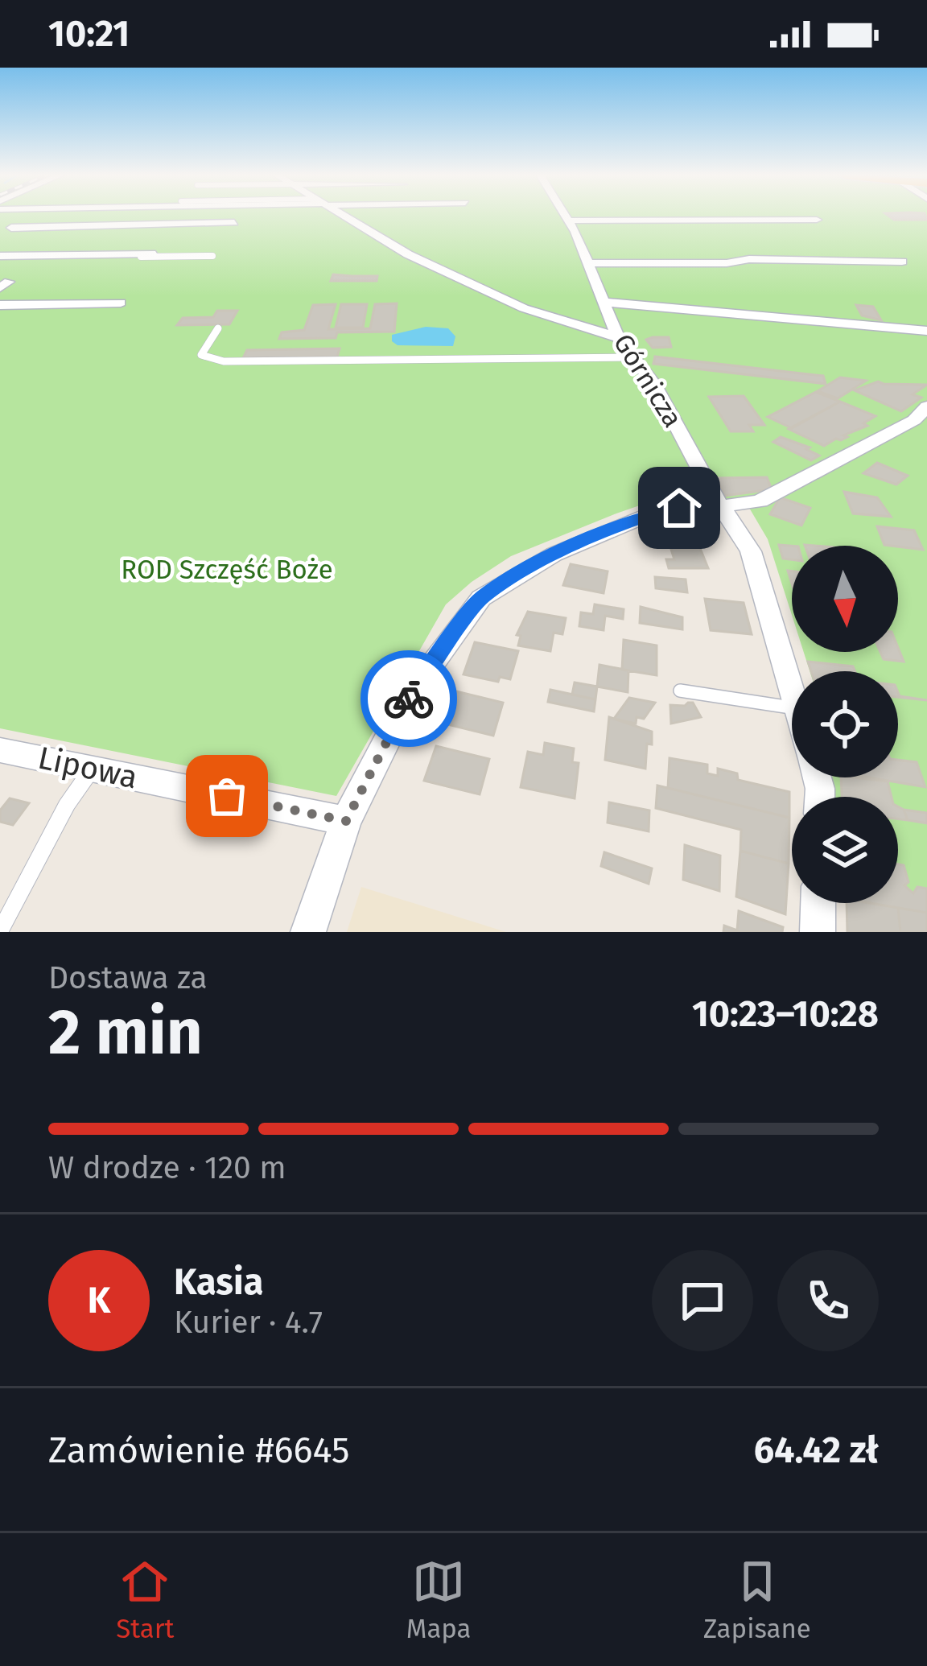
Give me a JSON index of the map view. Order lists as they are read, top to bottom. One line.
{"streets":{"street":["Górnicza","Lipowa"]},"parks":["ROD Szczęść Boże"],"north":"bottom","page":{"status":"10:21","heading":["2 min","Dostawa za","10:23–10:28"],"panel":["Kasia","Kurier · 4.7","Zamówienie #6645","64.42 zł"],"bar":"W drodze · 120 m","round":"K","tabs":["Start","Mapa","Zapisane"]}}
